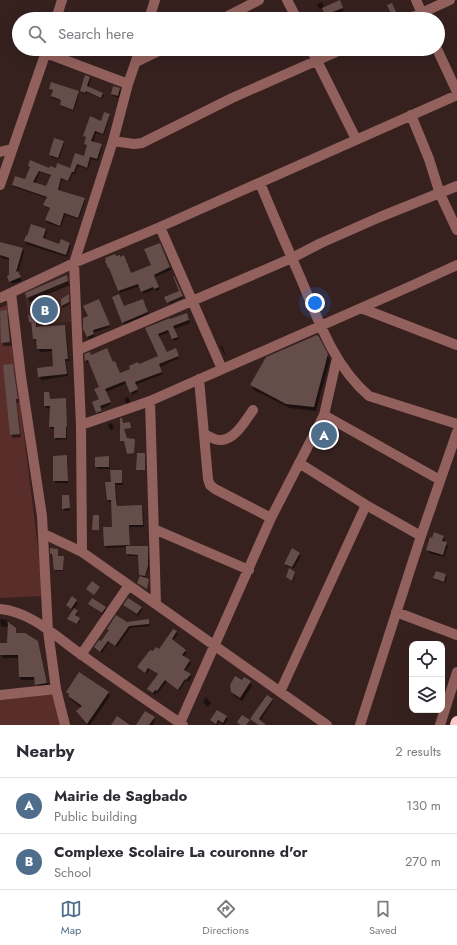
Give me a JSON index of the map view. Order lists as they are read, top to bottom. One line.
{"page":{"search":"Search here","pins":["B","A"],"heading":["Nearby","2 results"],"list":[{"mark":"A","name":"Mairie de Sagbado","note":"Public building","value":"130 m"},{"mark":"B","name":"Complexe Scolaire La couronne d'or","note":"School","value":"270 m"}],"nav":["Map","Directions","Saved"]}}
